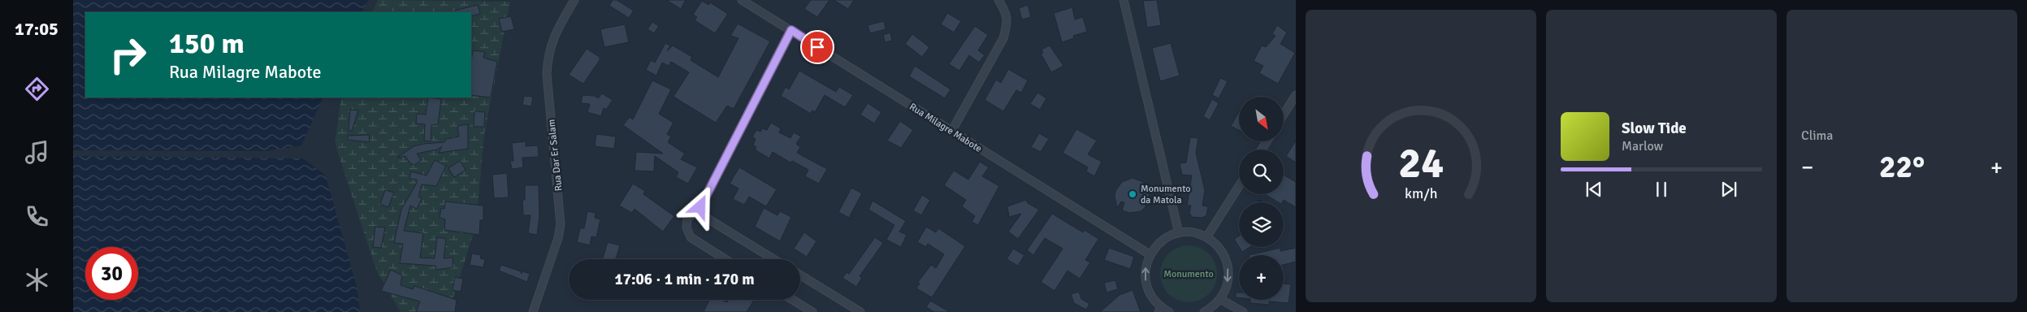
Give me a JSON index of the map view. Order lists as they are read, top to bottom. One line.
{"streets":{"street":["Rua Milagre Mabote","Rua Dar Er Salam"]},"parks":["Monumento"],"places":["Monumento da Matola"],"north":"bottom right","page":{"tabs":"17:05","tile":"Clima","turn":["150 m","Rua Milagre Mabote"],"map_buttons":"+","song":["Slow Tide","Marlow"],"heat":["−","22°","+"],"limit":"30","trip":"17:06 · 1 min · 170 m","gauge":["24","km/h"]}}
